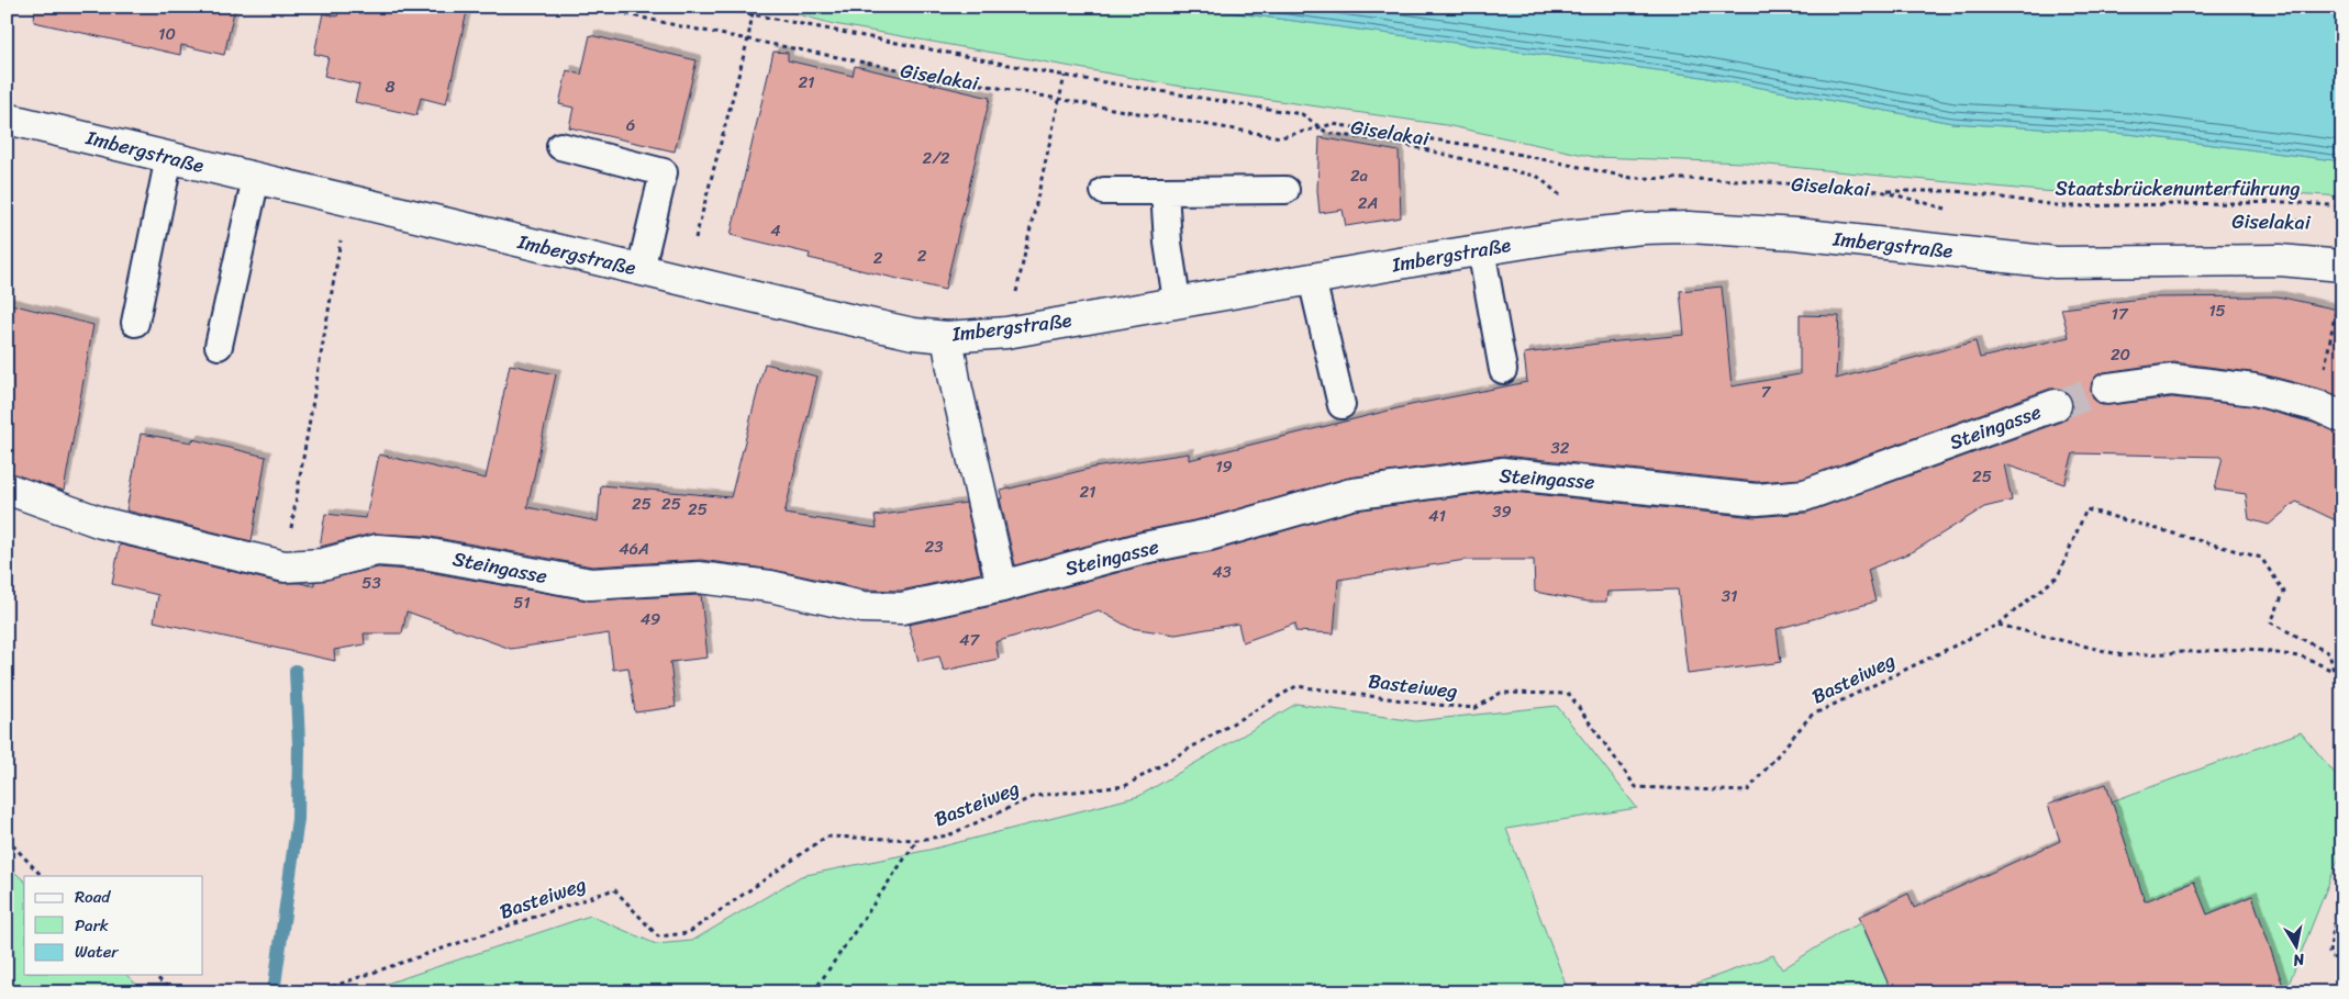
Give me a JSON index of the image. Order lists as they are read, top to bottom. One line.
{"streets":{"street":["Giselakai","Imbergstraße","Steingasse"],"path":["Staatsbrückenunterführung","Basteiweg"]},"crossings":[["Giselakai","Imbergstraße"],["Giselakai","Staatsbrückenunterführung"]],"house_numbers":["10","21","8","6","2/2","2a","2A","4","2","2","15","17","20","7","32","19","25","21","25","25","25","39","41","23","46A","43","53","31","51","49","47"],"legend":["Road","Park","Water"],"north":"bottom"}
